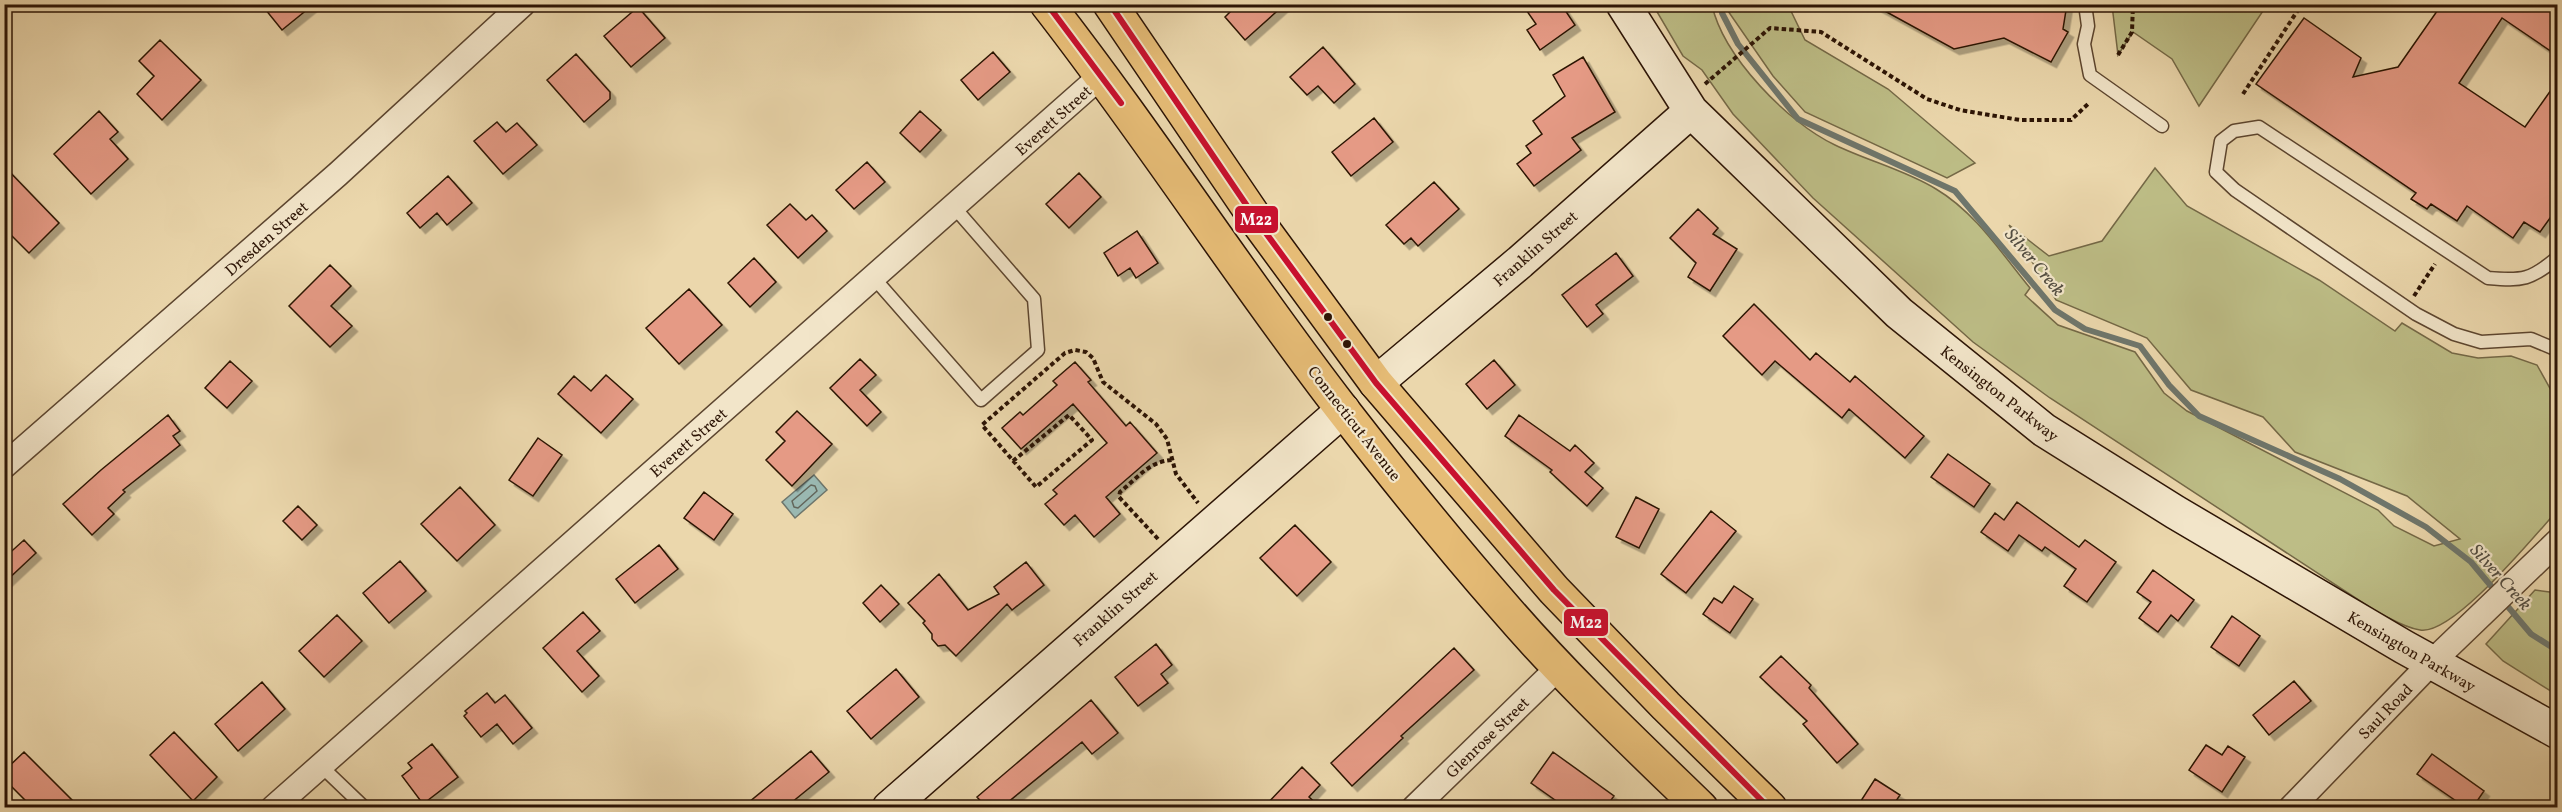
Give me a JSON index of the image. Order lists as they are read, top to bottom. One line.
{"streets":{"main road":["Connecticut Avenue"],"street":["Everett Street","Dresden Street","Franklin Street","Kensington Parkway","Saul Road","Glenrose Street"]},"crossings":[["Everett Street","Connecticut Avenue"],["Franklin Street","Kensington Parkway"],["Franklin Street","Connecticut Avenue"],["Kensington Parkway","Saul Road"],["Connecticut Avenue","Glenrose Street"]],"water":["Silver Creek"],"lines":["transit line M22"]}
